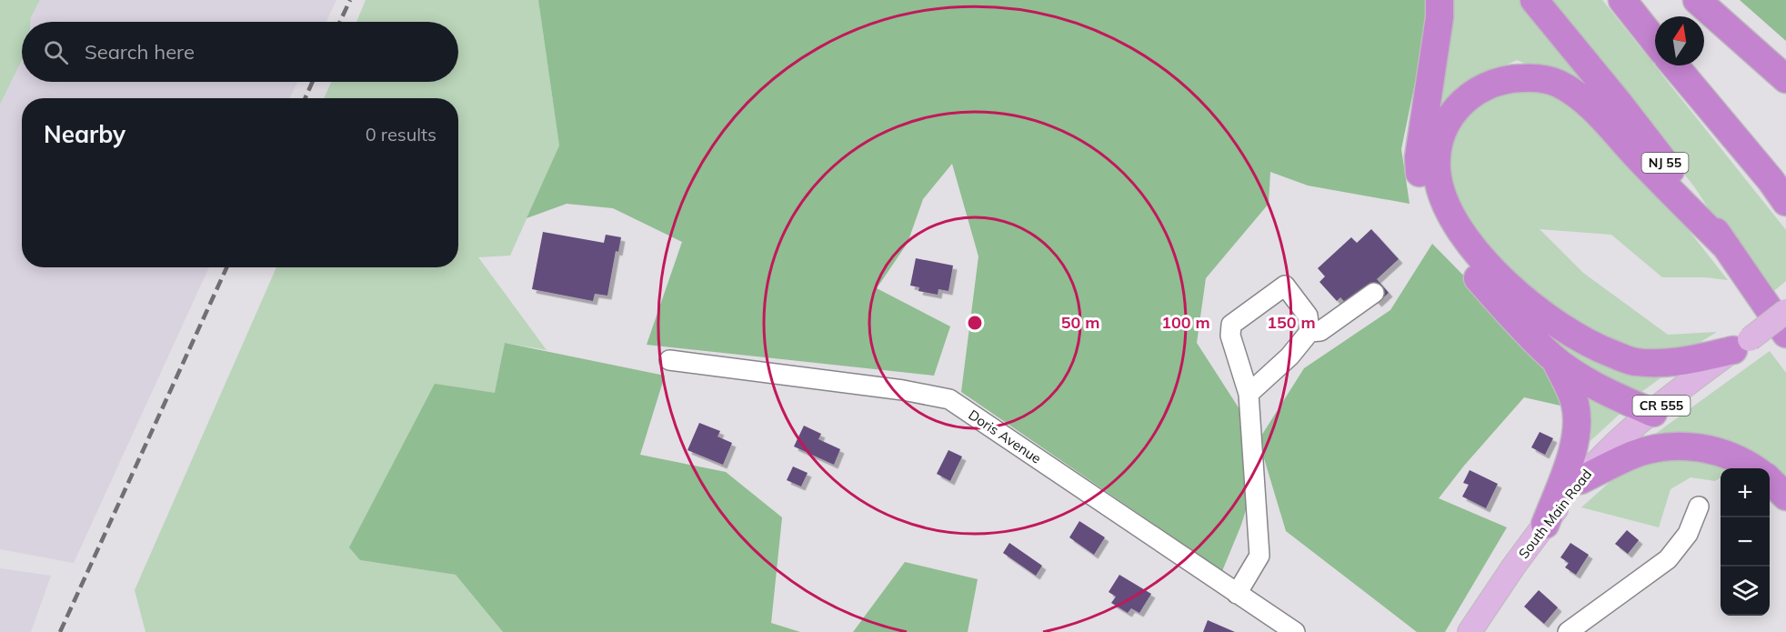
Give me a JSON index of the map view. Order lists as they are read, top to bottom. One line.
{"streets":{"highway":["NJ 55"],"main road":["CR 555","South Main Road"],"street":["Doris Avenue"]},"north":"top","page":{"search":"Search here","heading":["Nearby","0 results"],"map_buttons":["+","−"]},"rings":["50 m","100 m","150 m"]}
